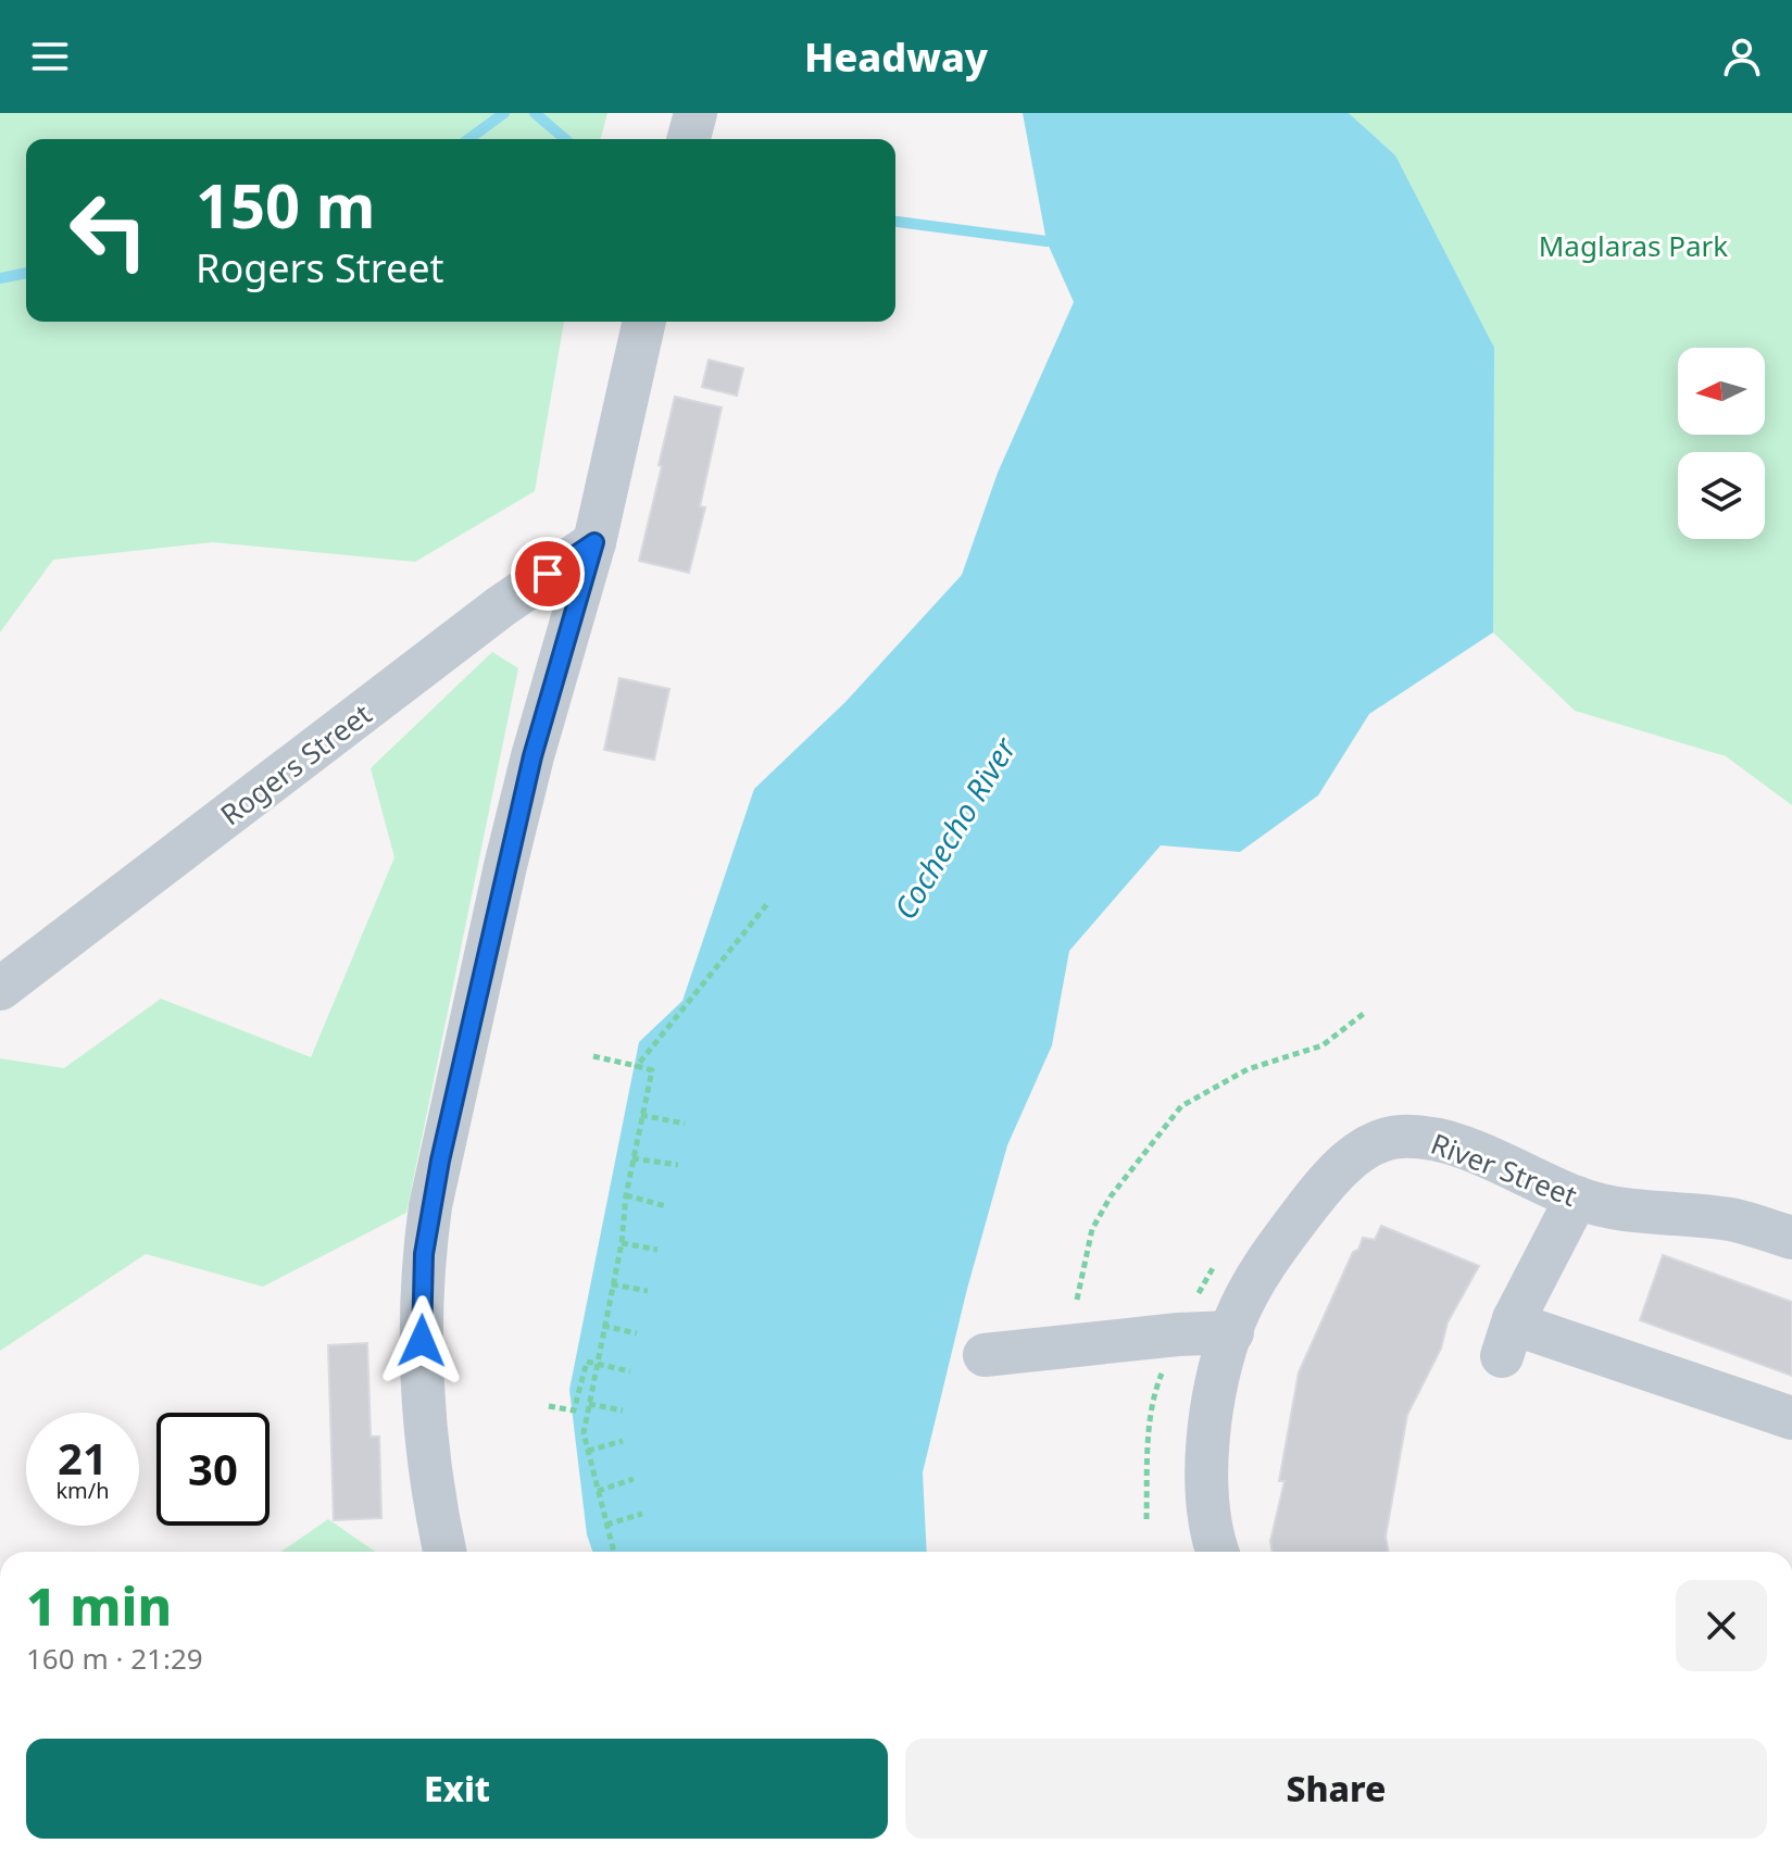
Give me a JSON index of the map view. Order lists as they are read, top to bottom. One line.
{"streets":{"street":["Rogers Street","River Street"]},"water":["Cochecho River"],"parks":["Maglaras Park"],"north":"left","page":{"header":"Headway","turn":["150 m","Rogers Street"],"speed":"21 km/h","limit":"30","heading":["1 min","160 m · 21:29"],"buttons":["Exit","Share"]}}
